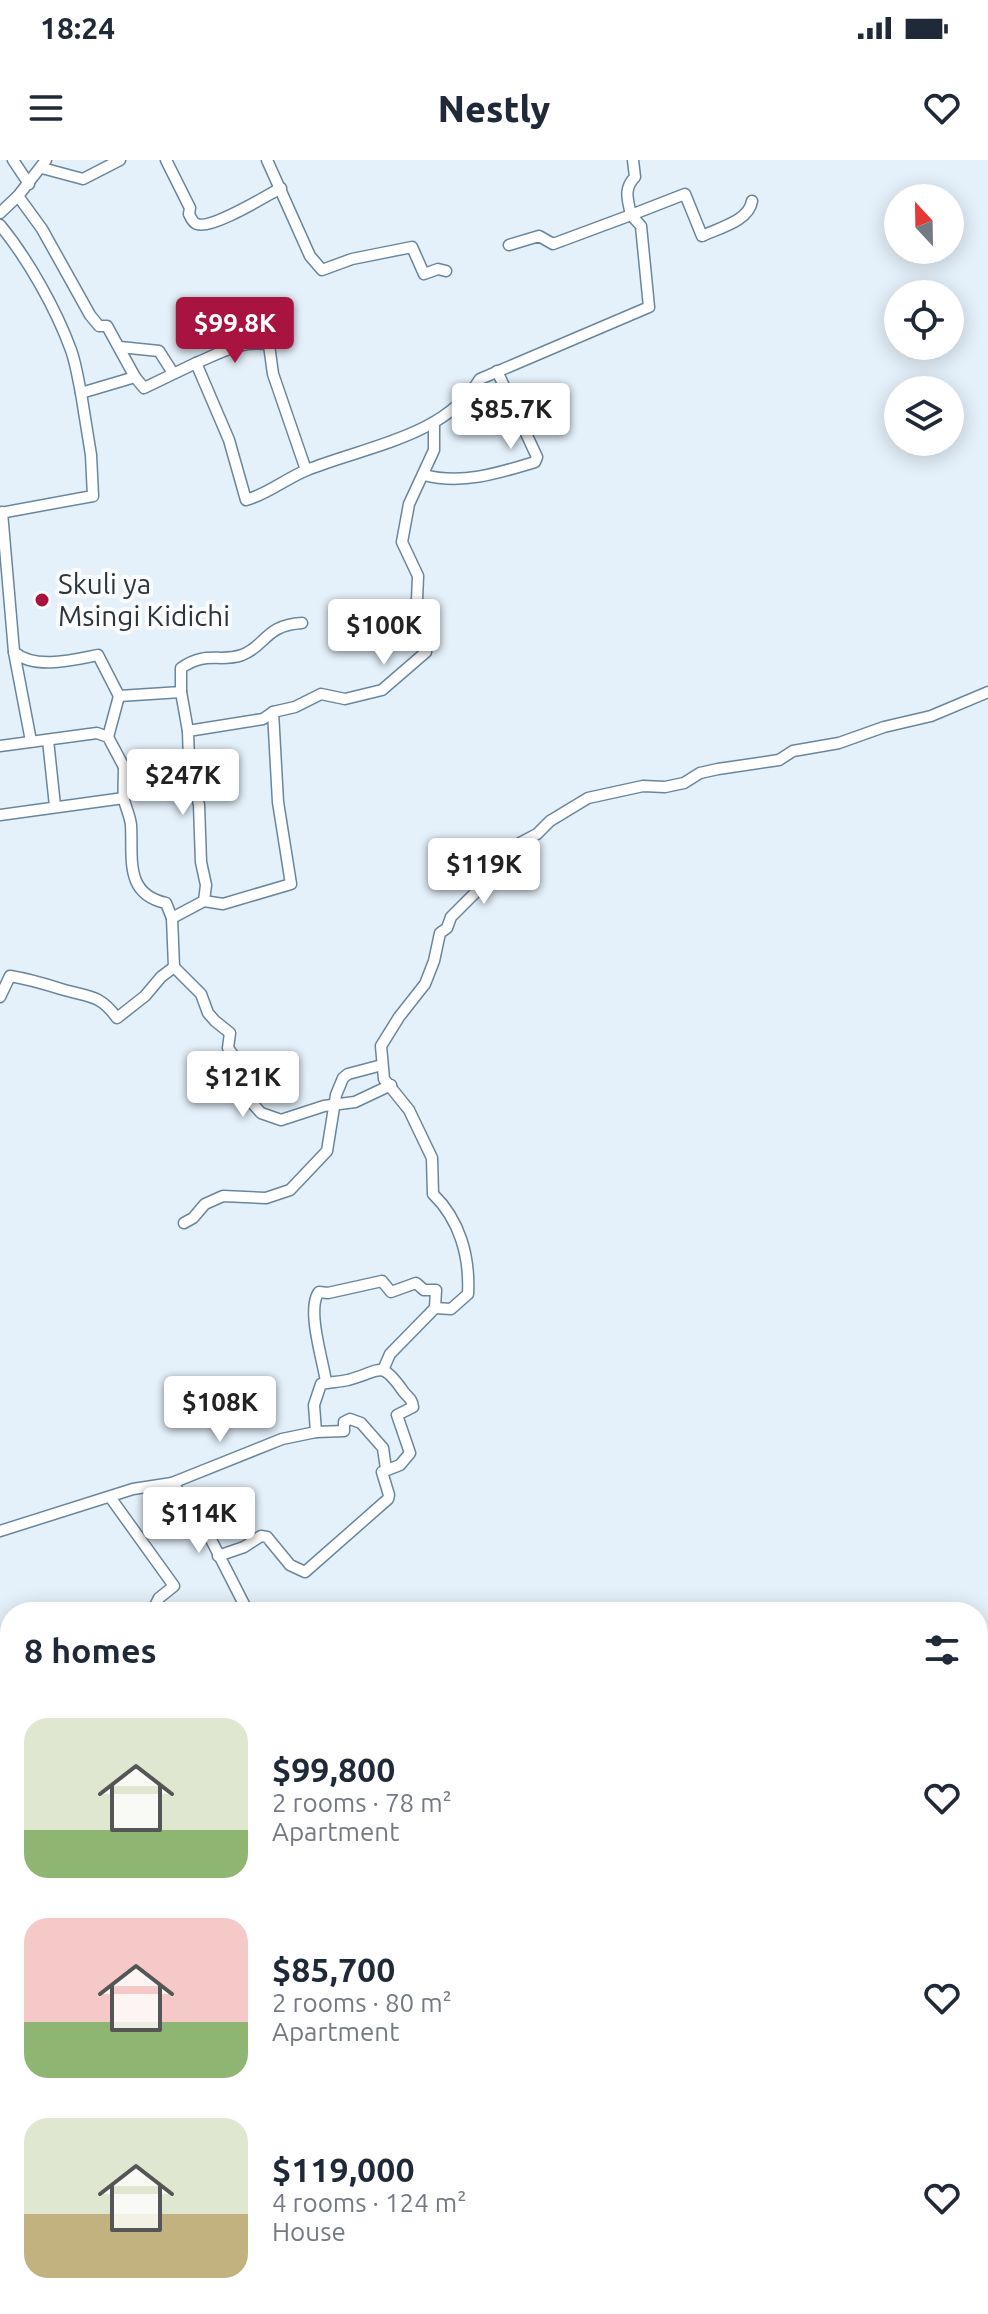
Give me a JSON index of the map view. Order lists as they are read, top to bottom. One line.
{"places":["Skuli ya Msingi Kidichi"],"north":"top","page":{"status":"18:24","header":"Nestly","price":["$99.8K","$85.7K","$100K","$247K","$119K","$121K","$108K","$114K"],"heading":"8 homes","list":[{"name":"$99,800","note":"2 rooms · 78 m² · Apartment"},{"name":"$85,700","note":"2 rooms · 80 m² · Apartment"},{"name":"$119,000","note":"4 rooms · 124 m² · House"}]}}
